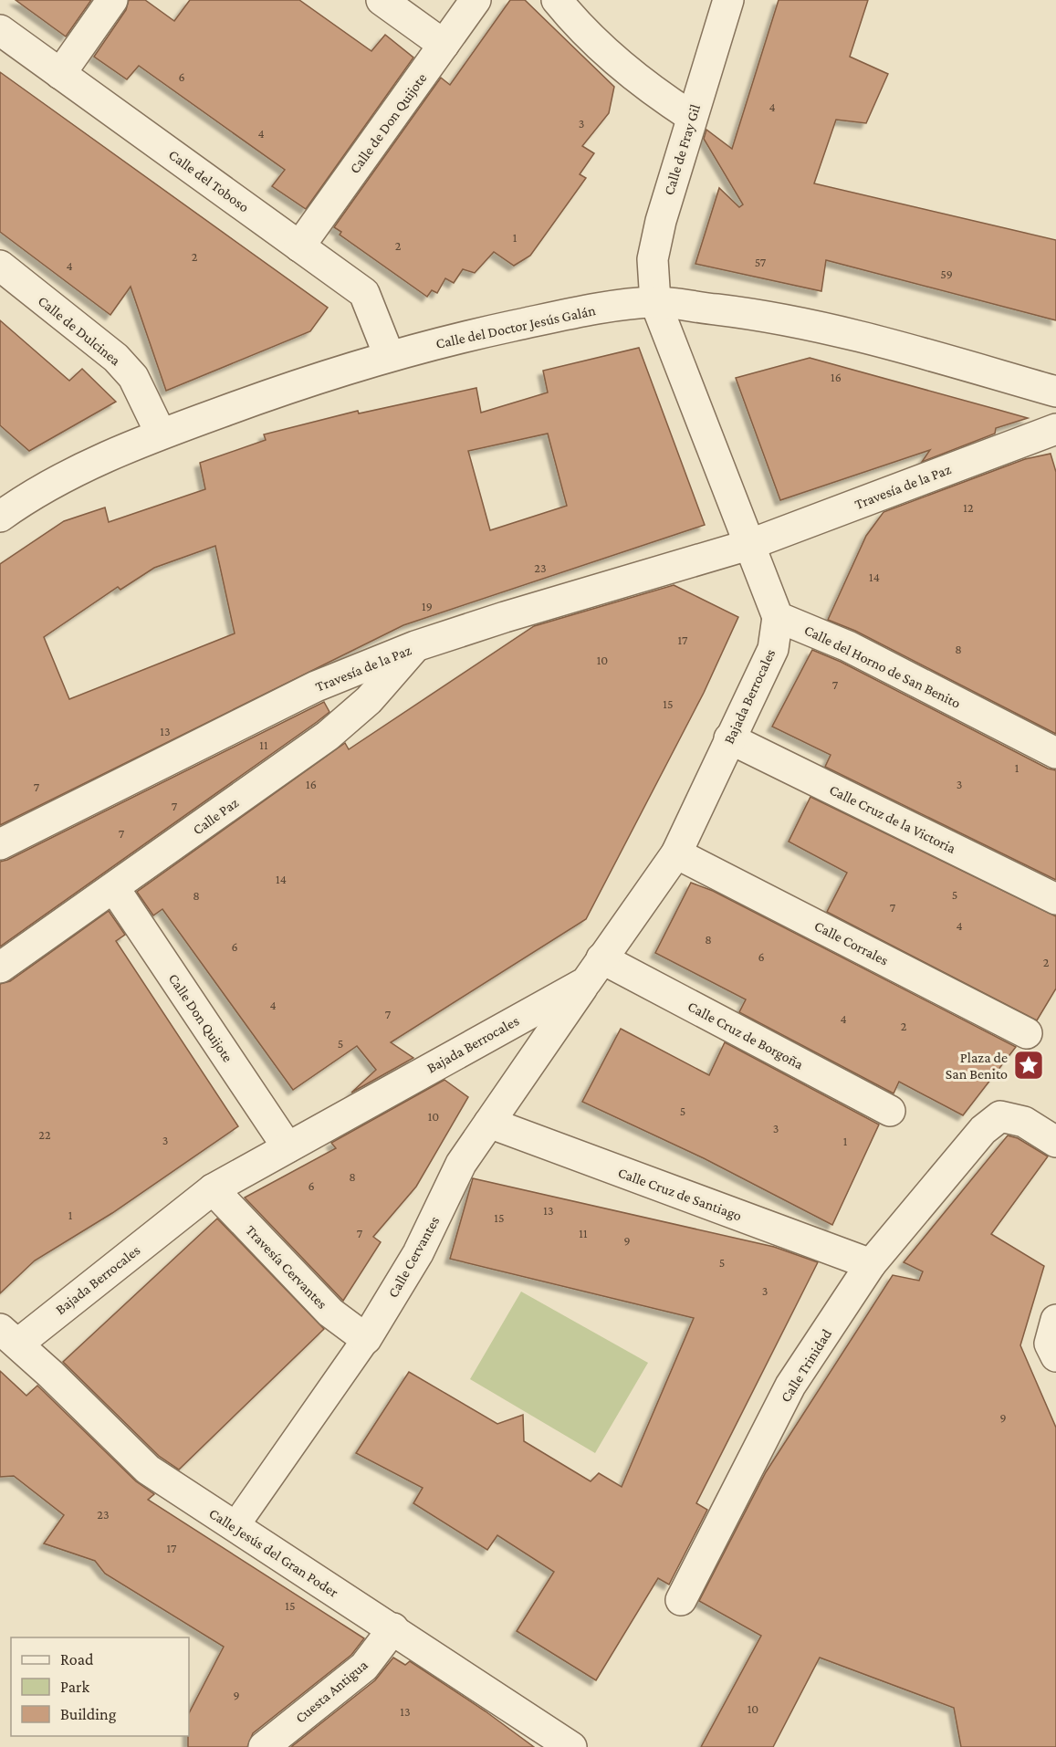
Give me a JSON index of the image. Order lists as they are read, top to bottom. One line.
{"streets":{"street":["Calle de Don Quijote","Calle de Fray Gil","Calle del Toboso","Calle del Doctor Jesús Galán","Calle de Dulcinea","Travesía de la Paz","Calle del Horno de San Benito","Bajada Berrocales","Calle Paz","Calle Cruz de la Victoria","Calle Corrales","Calle Don Quijote","Calle Cruz de Borgoña","Calle Cruz de Santiago","Calle Cervantes","Travesía Cervantes","Calle Trinidad","Calle Jesús del Gran Poder","Cuesta Antigua"]},"crossings":[["Calle de Don Quijote","Calle del Toboso"],["Calle de Fray Gil","Calle del Doctor Jesús Galán"],["Calle del Toboso","Calle del Doctor Jesús Galán"],["Calle del Doctor Jesús Galán","Calle de Dulcinea"],["Travesía de la Paz","Calle Paz"],["Calle del Horno de San Benito","Bajada Berrocales"],["Bajada Berrocales","Calle Cruz de la Victoria"],["Bajada Berrocales","Calle Corrales"],["Bajada Berrocales","Calle Don Quijote"],["Bajada Berrocales","Calle Cruz de Borgoña"],["Bajada Berrocales","Calle Cervantes"],["Bajada Berrocales","Travesía Cervantes"],["Bajada Berrocales","Calle Jesús del Gran Poder"],["Calle Paz","Calle Don Quijote"],["Calle Cruz de Borgoña","Calle Cervantes"],["Calle Cruz de Santiago","Calle Cervantes"],["Calle Cruz de Santiago","Calle Trinidad"],["Calle Cervantes","Travesía Cervantes"],["Calle Cervantes","Calle Jesús del Gran Poder"],["Calle Jesús del Gran Poder","Cuesta Antigua"]],"places":{"place":["Plaza de San Benito"]},"house_numbers":["6","4","3","4","1","2","2","57","4","59","16","12","23","14","19","17","8","10","7","15","13","11","1","16","3","7","7","7","14","5","8","7","4","8","6","6","2","4","7","4","2","5","5","10","3","22","3","1","8","6","13","1","15","7","11","9","5","3","9","23","17","15","9","10","13"],"legend":["Road","Park","Building"]}
